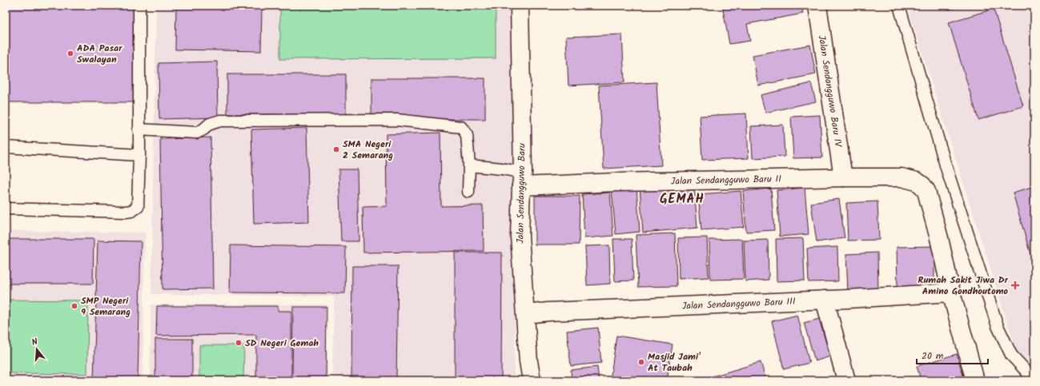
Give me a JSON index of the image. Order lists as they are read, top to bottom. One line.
{"streets":{"street":["Jalan Sendangguwo Baru IV","Jalan Sendangguwo Baru II","Jalan Sendangguwo Baru","Jalan Sendangguwo Baru III"]},"crossings":[["Jalan Sendangguwo Baru IV","Jalan Sendangguwo Baru II"],["Jalan Sendangguwo Baru II","Jalan Sendangguwo Baru"],["Jalan Sendangguwo Baru II","Jalan Sendangguwo Baru III"],["Jalan Sendangguwo Baru","Jalan Sendangguwo Baru III"]],"districts":["GEMAH"],"places":{"other":["ADA Pasar Swalayan","SMA Negeri 2 Semarang","SMP Negeri 9 Semarang","SD Negeri Gemah","Masjid Jami' At Taubah"],"health":["Rumah Sakit Jiwa Dr Amino Gondhoutomo"]},"scale_bar":"20 m","north":"top"}
